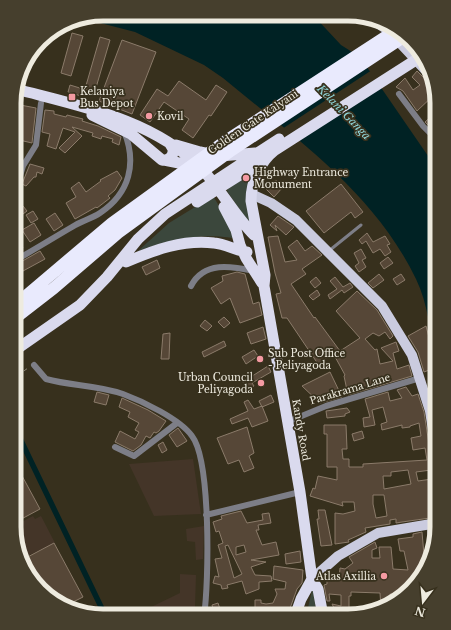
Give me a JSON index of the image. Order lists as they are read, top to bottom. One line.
{"streets":{"highway":["Golden Gate Kalyani","Kandy Road"],"street":["Parakrama Lane"]},"crossings":[["Parakrama Lane","Kandy Road"]],"water":["Kelani Ganga"],"places":{"transit":["Kelaniya Bus Depot"],"other":["Kovil","Highway Entrance Monument","Sub Post Office - Peliyagoda","Urban Council Peliyagoda","Atlas Axillia"]},"north":"bottom"}
